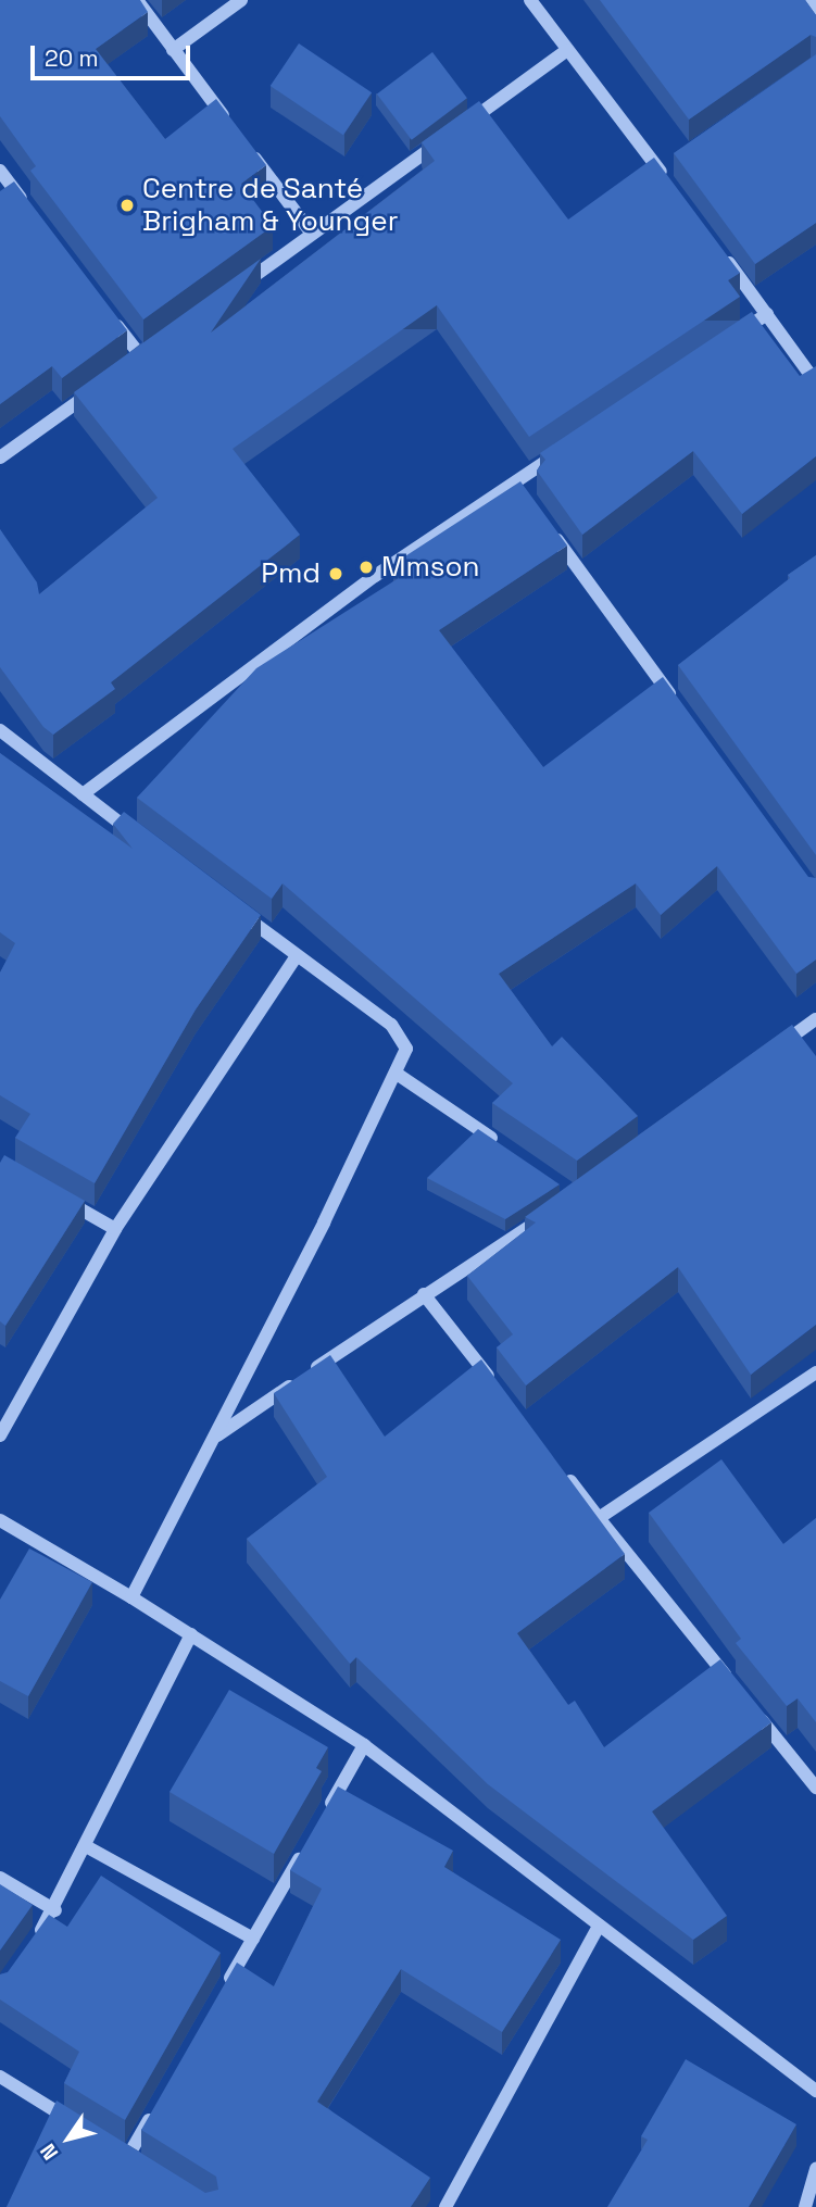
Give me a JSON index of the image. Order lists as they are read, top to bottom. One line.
{"places":["Centre de Santé Brigham & Younger","Mmson","Pmd"],"scale_bar":"20 m","north":"bottom left"}
